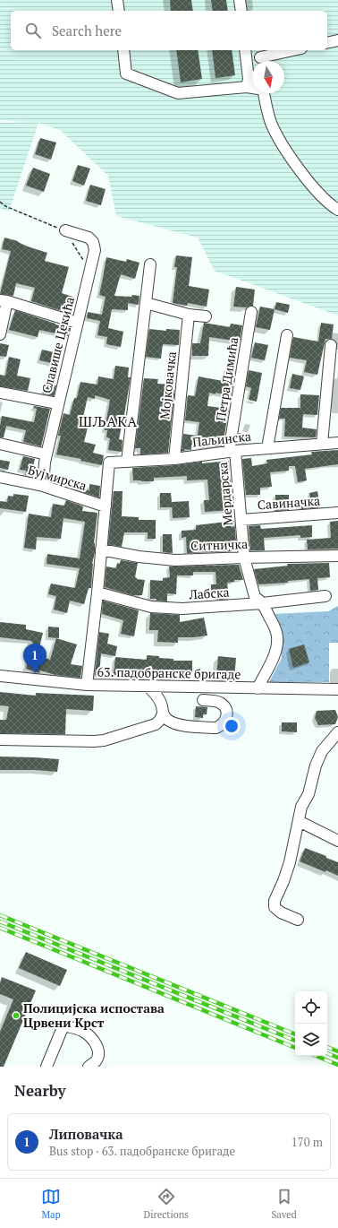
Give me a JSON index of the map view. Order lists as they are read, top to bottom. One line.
{"streets":{"street":["Славише Цекића","Петра Димића","Мојковачка","Паљинска","Бујмирска","Мердарска","Савиначка","Ситничка","Лабска","63. падобранске бригаде"]},"crossings":[["Славише Цекића","Бујмирска"],["Петра Димића","Паљинска"],["Петра Димића","Мердарска"],["Мојковачка","Паљинска"],["Паљинска","Бујмирска"],["Паљинска","Мердарска"],["Мердарска","Савиначка"],["Мердарска","Ситничка"],["Мердарска","Лабска"],["Мердарска","63. падобранске бригаде"]],"districts":["ШЉАКА"],"places":["Полицијска испостава Црвени Крст"],"north":"bottom","page":{"search":"Search here","pins":"1","heading":"Nearby","list":[{"mark":"1","name":"Липовачка","note":"Bus stop · 63. падобранске бригаде","value":"170 m"}],"nav":["Map","Directions","Saved"]}}
